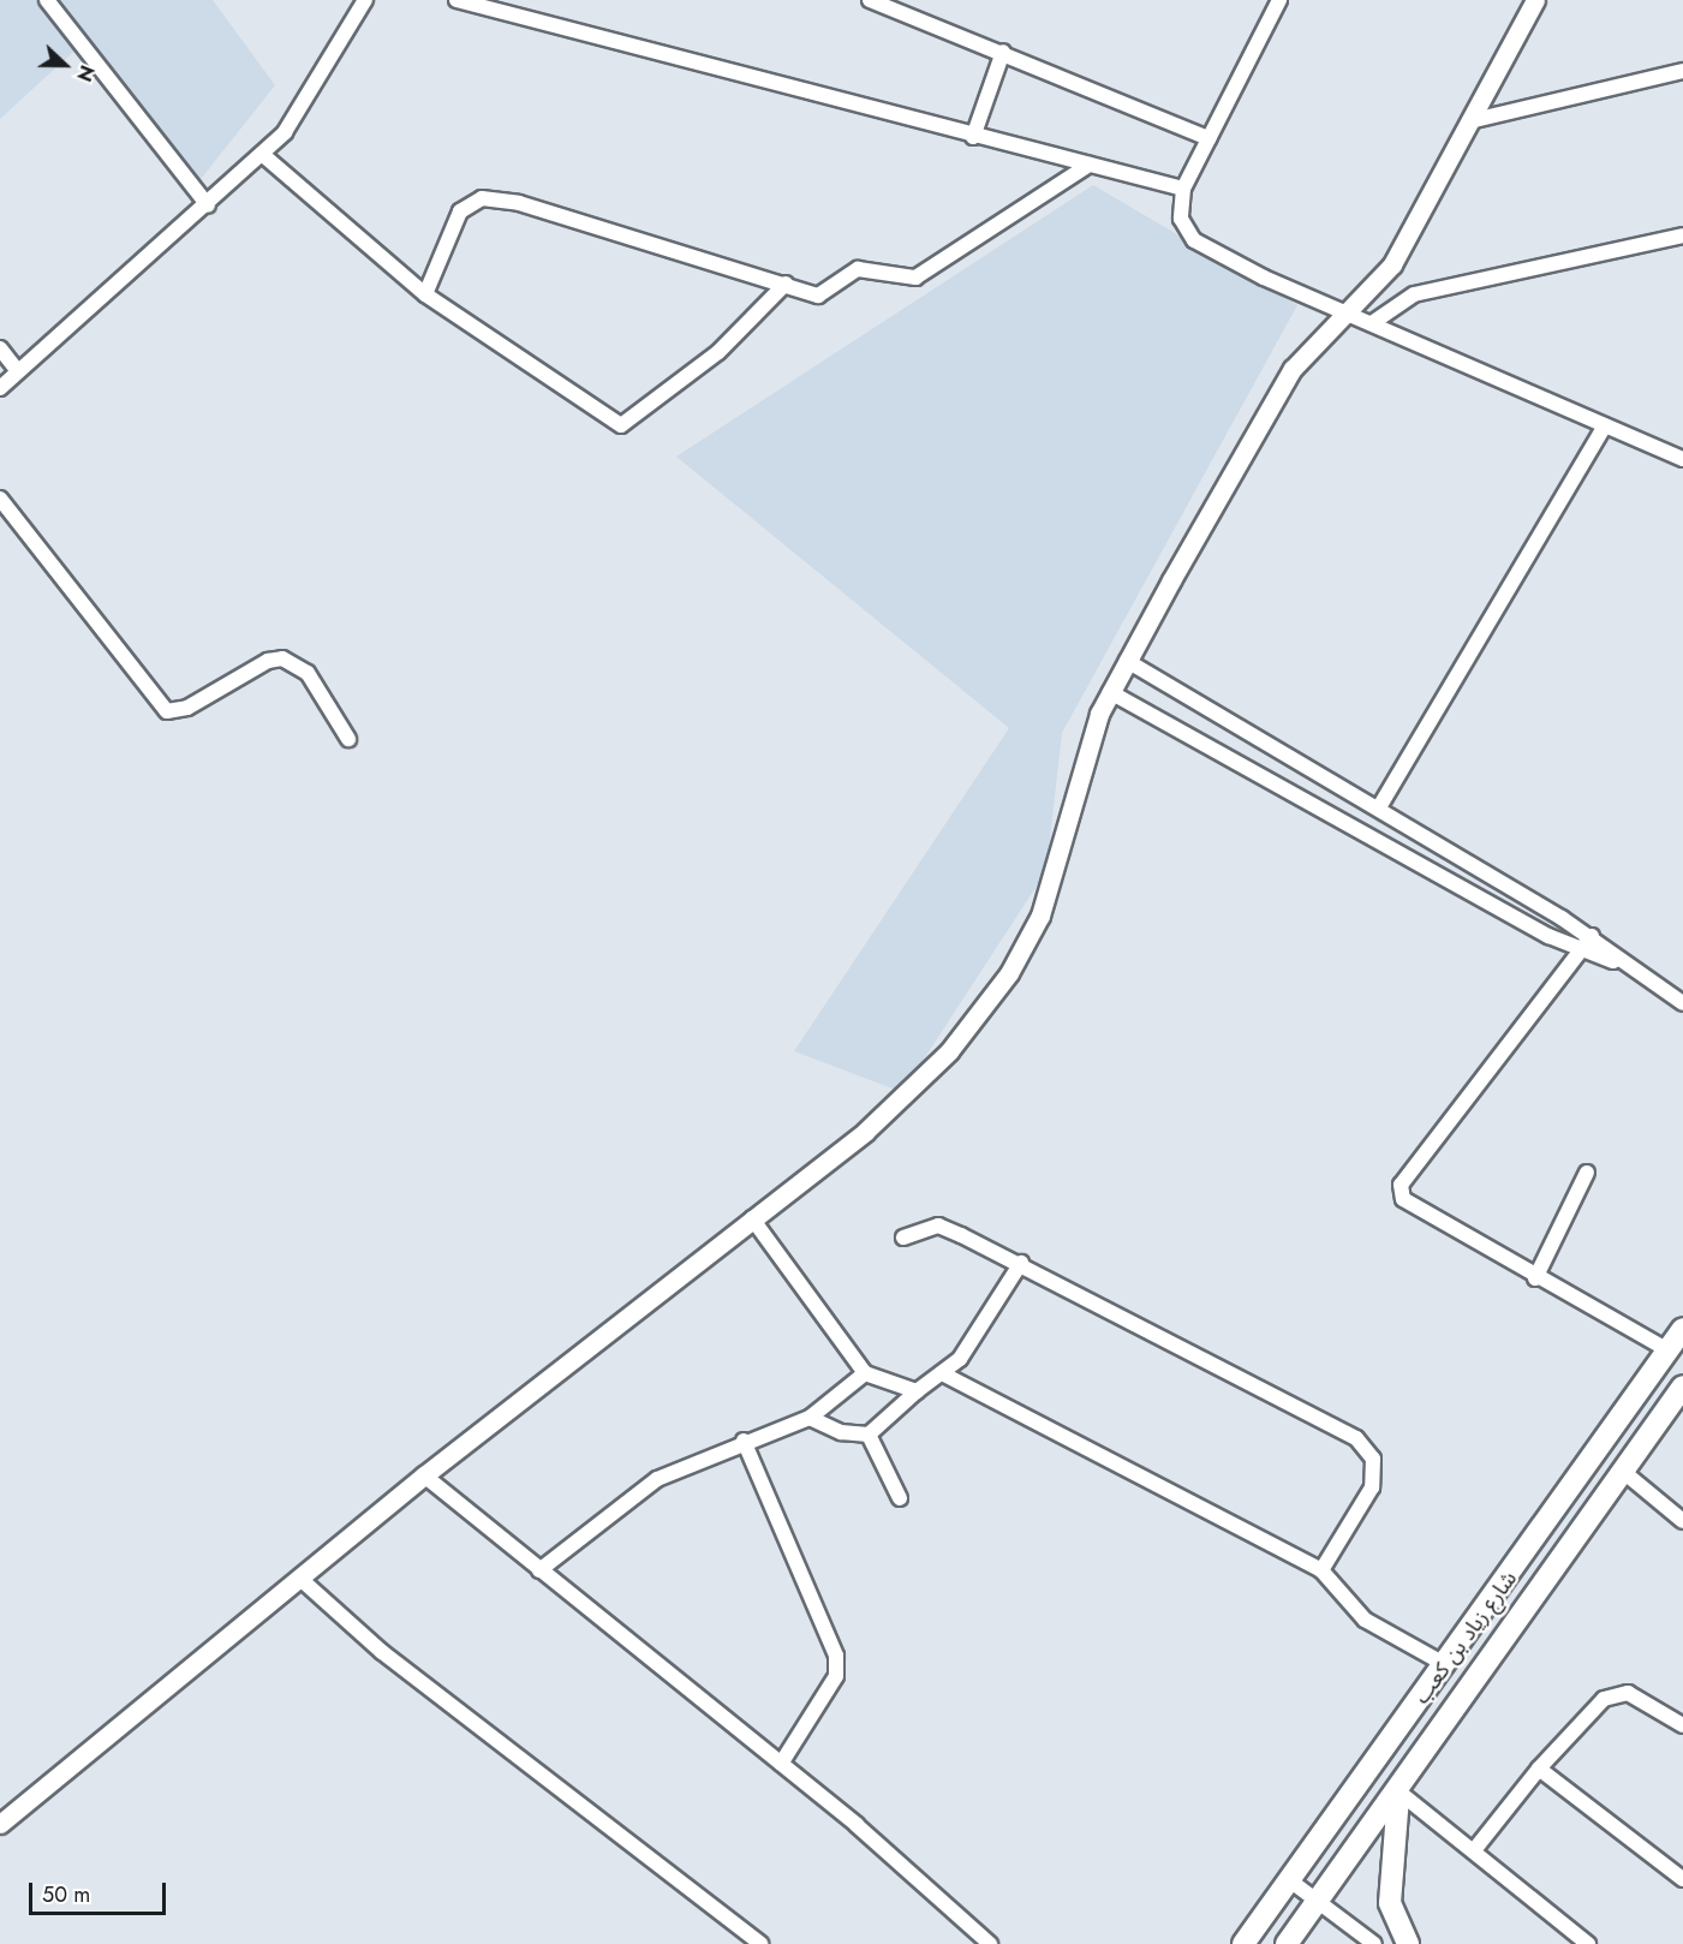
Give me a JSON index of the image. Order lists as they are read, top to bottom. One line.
{"streets":{"main road":["شارع زياد بن كعب"]},"scale_bar":"50 m","north":"right"}
